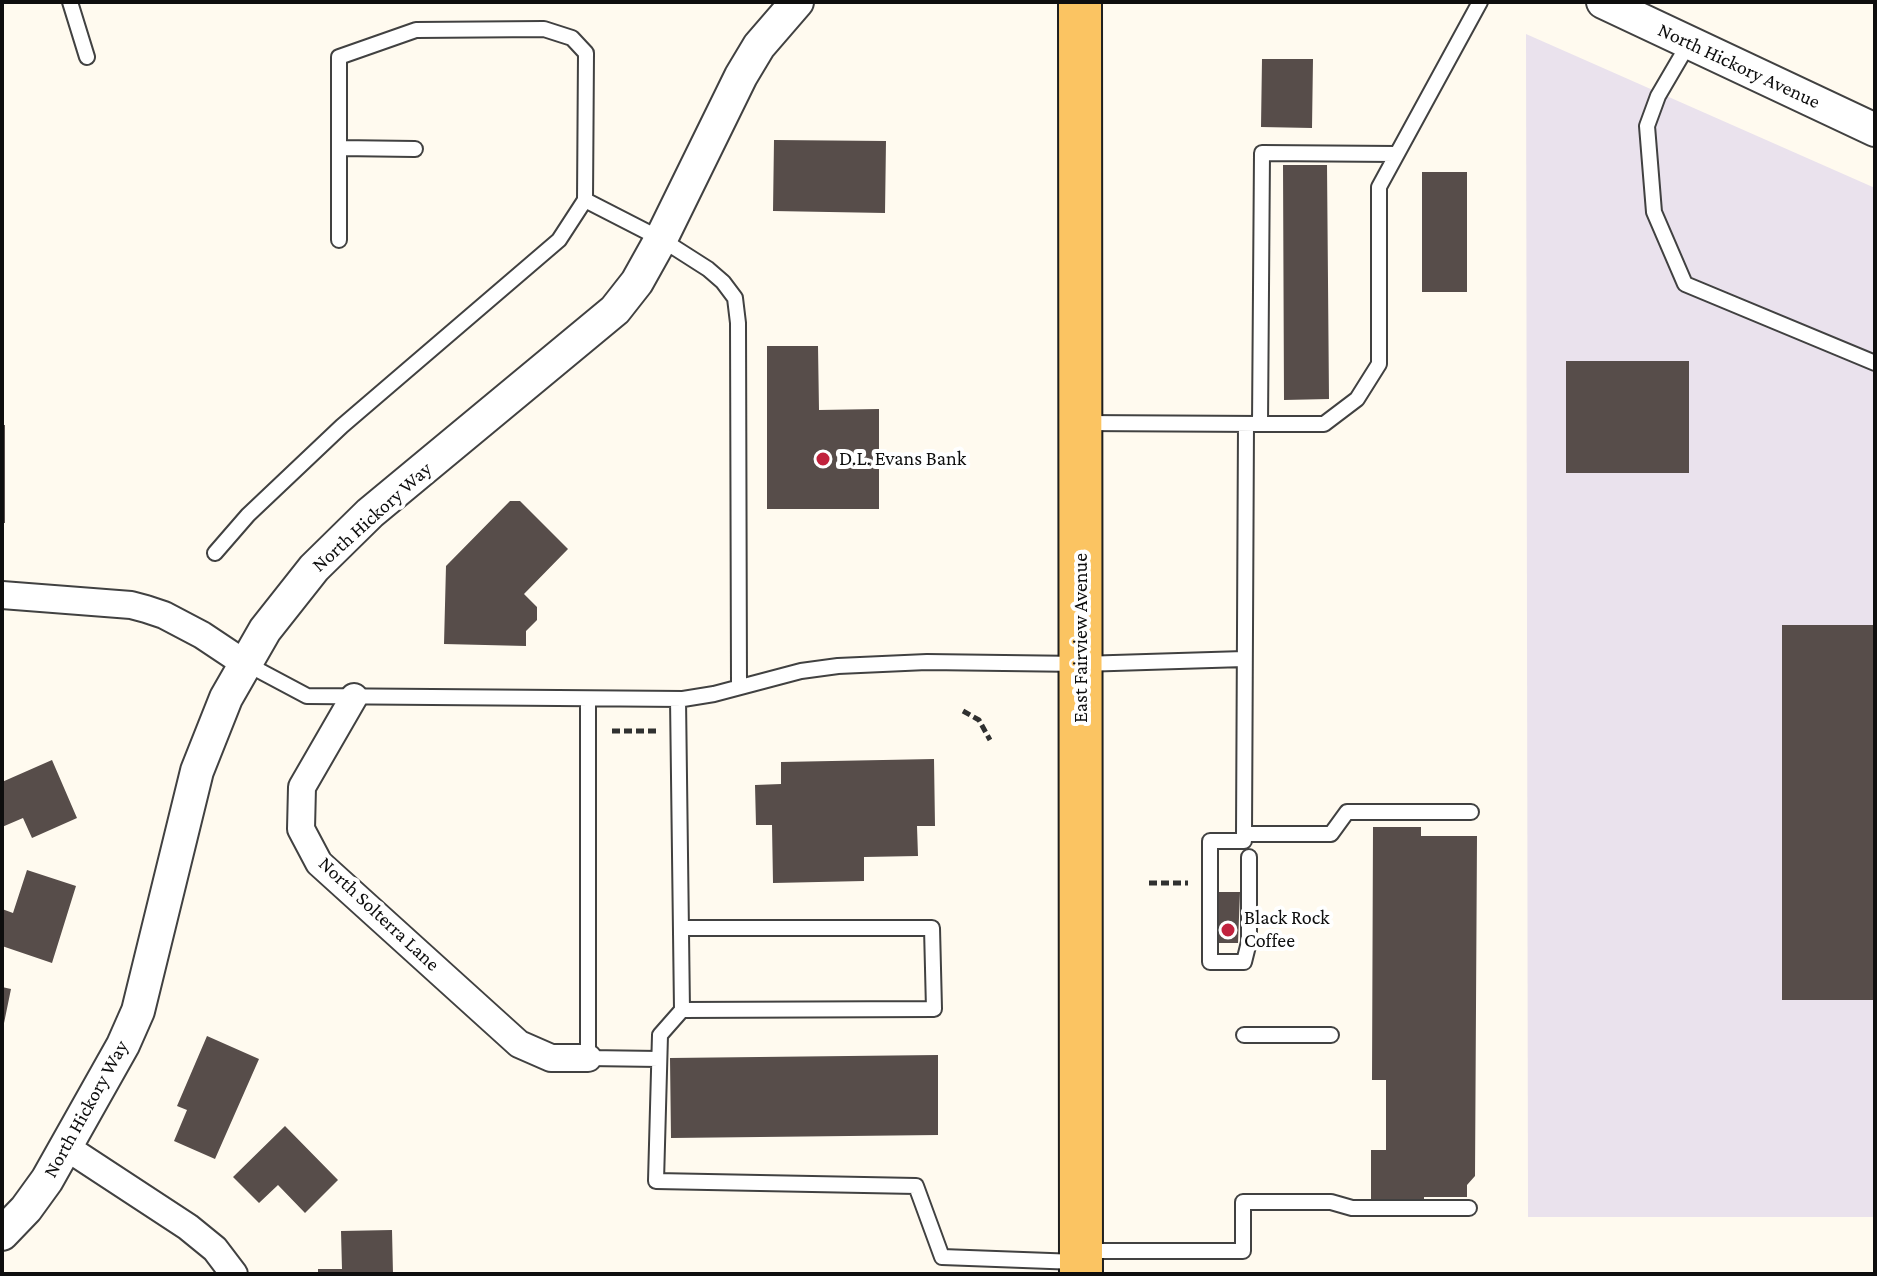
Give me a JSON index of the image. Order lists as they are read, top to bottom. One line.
{"streets":{"main road":["East Fairview Avenue"],"street":["North Hickory Avenue","North Hickory Way","North Solterra Lane"]},"places":["D.L. Evans Bank","Black Rock Coffee"]}
